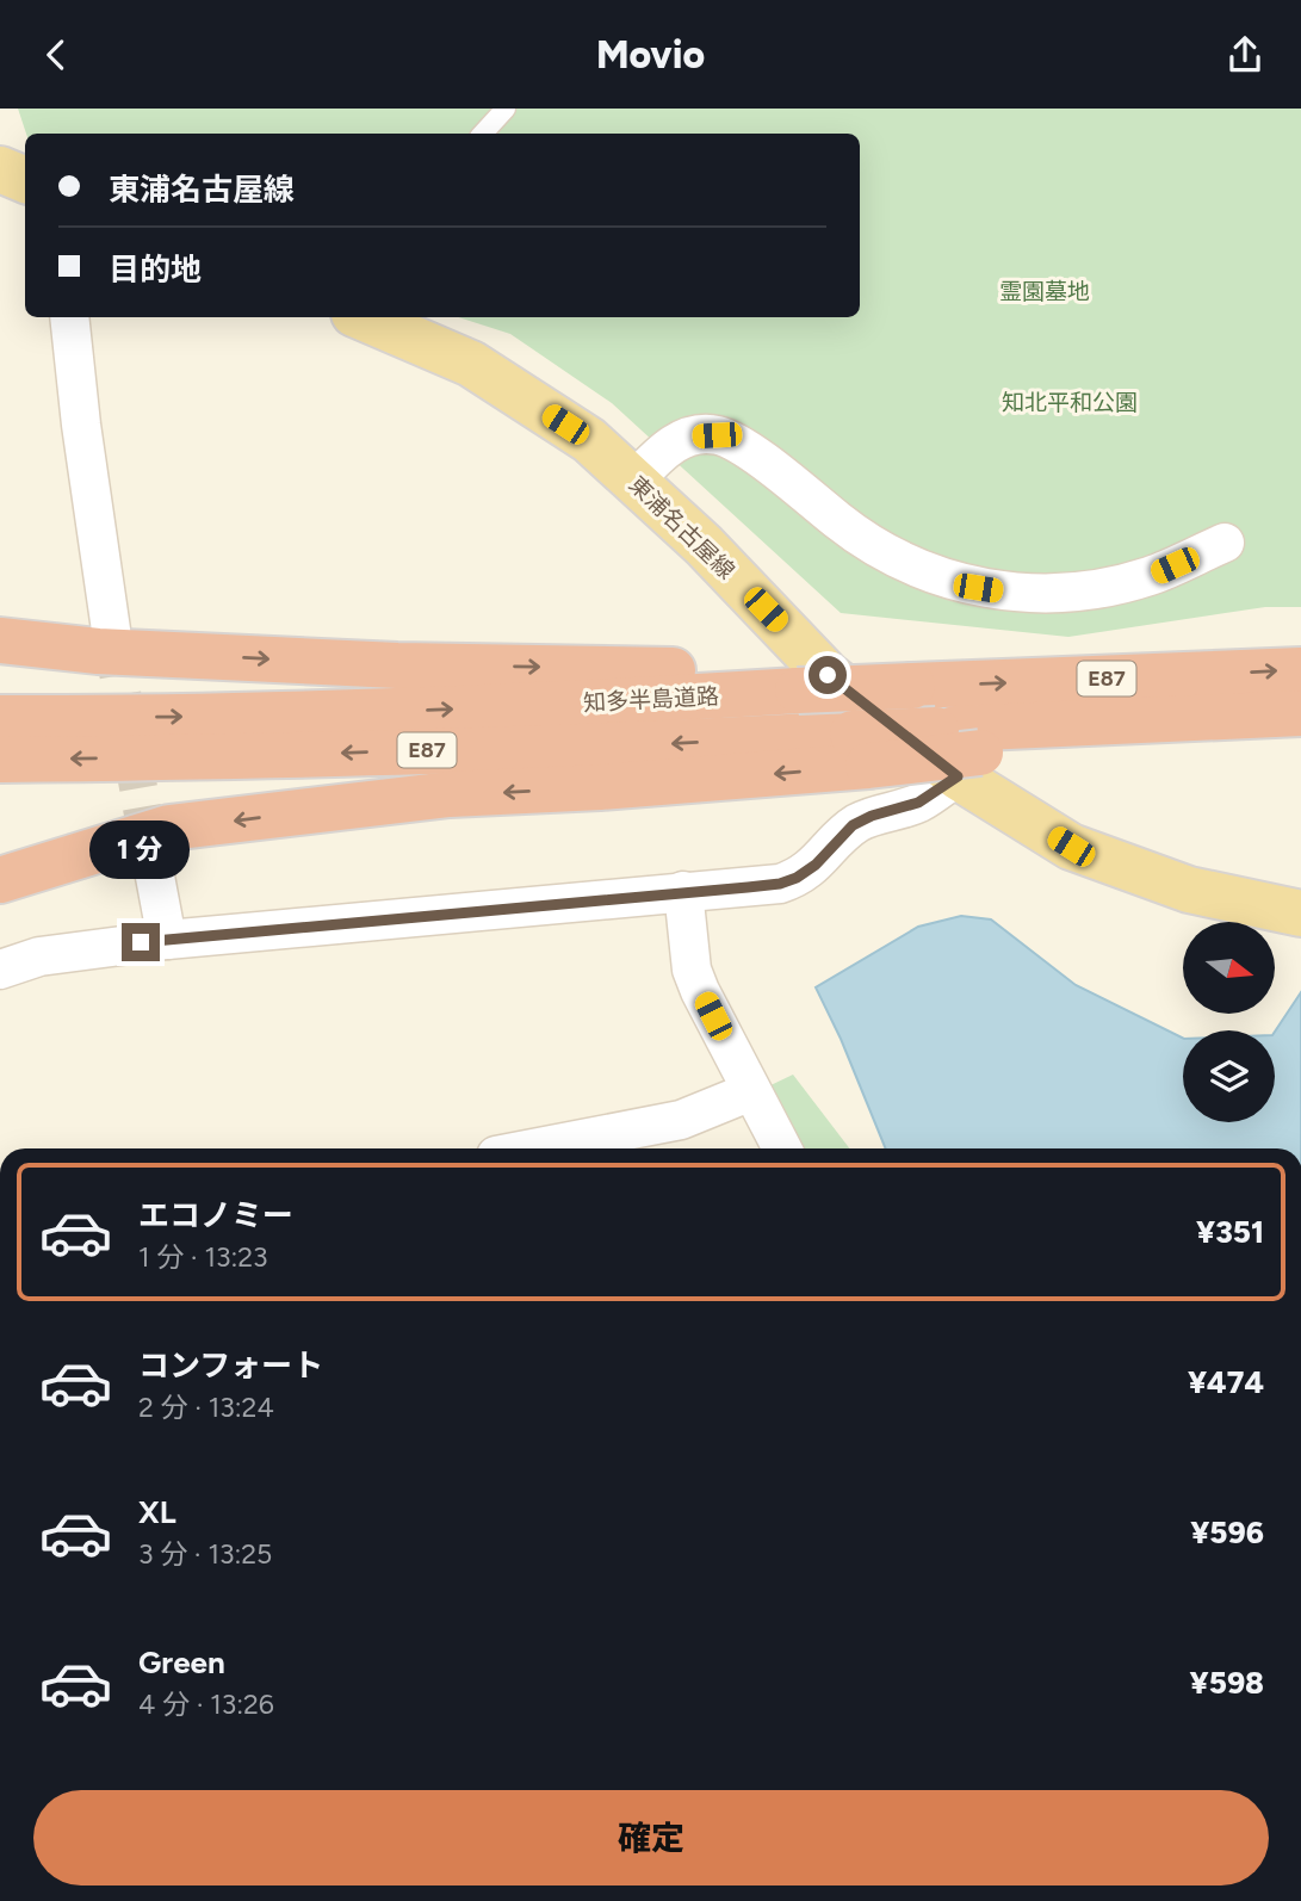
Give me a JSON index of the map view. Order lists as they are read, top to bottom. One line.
{"streets":{"highway":["E87","知多半島道路"],"main road":["東浦名古屋線"]},"crossings":[["東浦名古屋線","知多半島道路"]],"parks":["霊園墓地","知北平和公園"],"north":"right","page":{"header":"Movio","banner":["東浦名古屋線","目的地"],"bubble":"1 分","list":[{"name":"エコノミー","note":"1 分 · 13:23","value":"¥351"},{"name":"コンフォート","note":"2 分 · 13:24","value":"¥474"},{"name":"XL","note":"3 分 · 13:25","value":"¥596"},{"name":"Green","note":"4 分 · 13:26","value":"¥598"}],"buttons":"確定"}}
